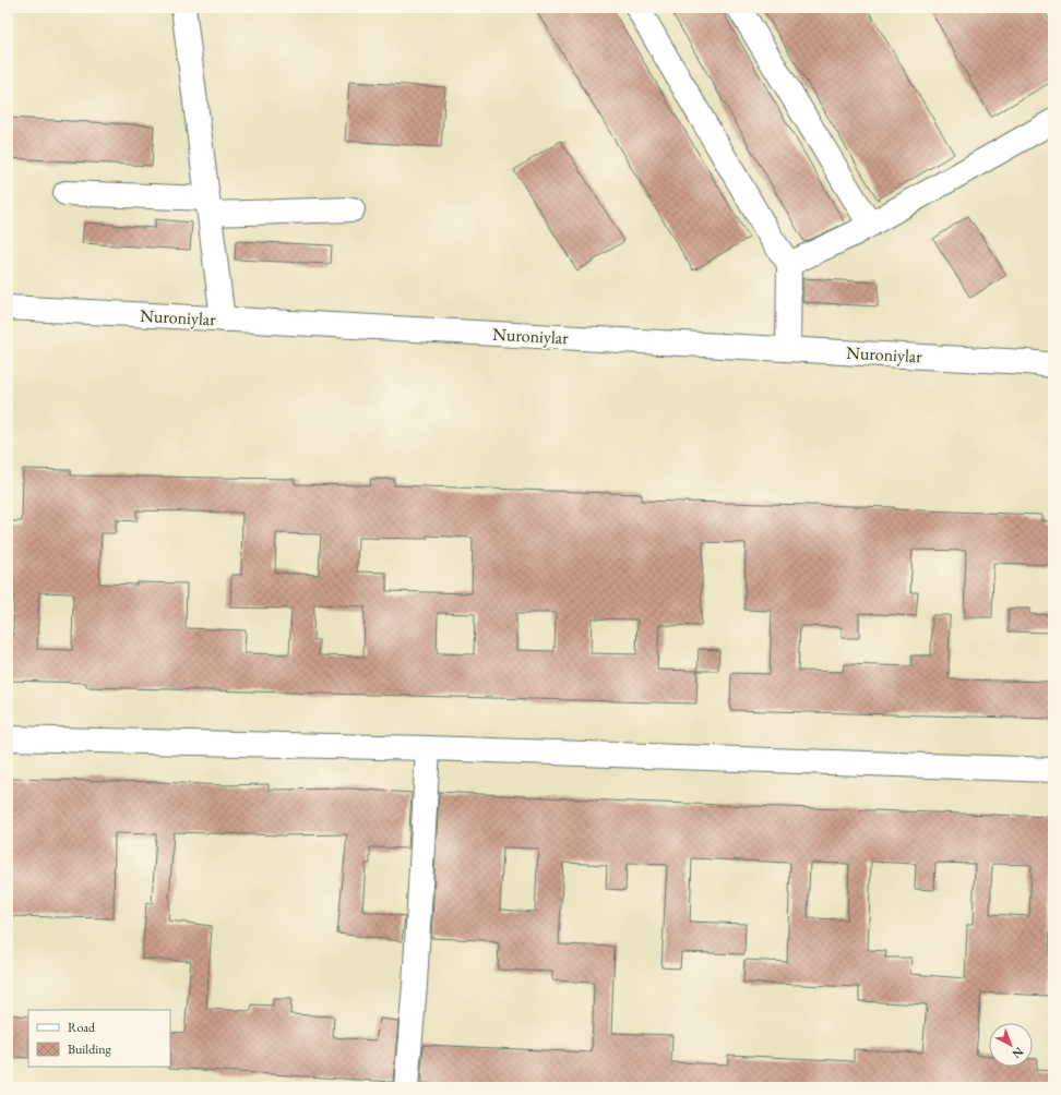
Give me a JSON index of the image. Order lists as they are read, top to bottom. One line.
{"streets":{"street":["Nuroniylar"]},"legend":["Road","Building"],"north":"bottom right"}
